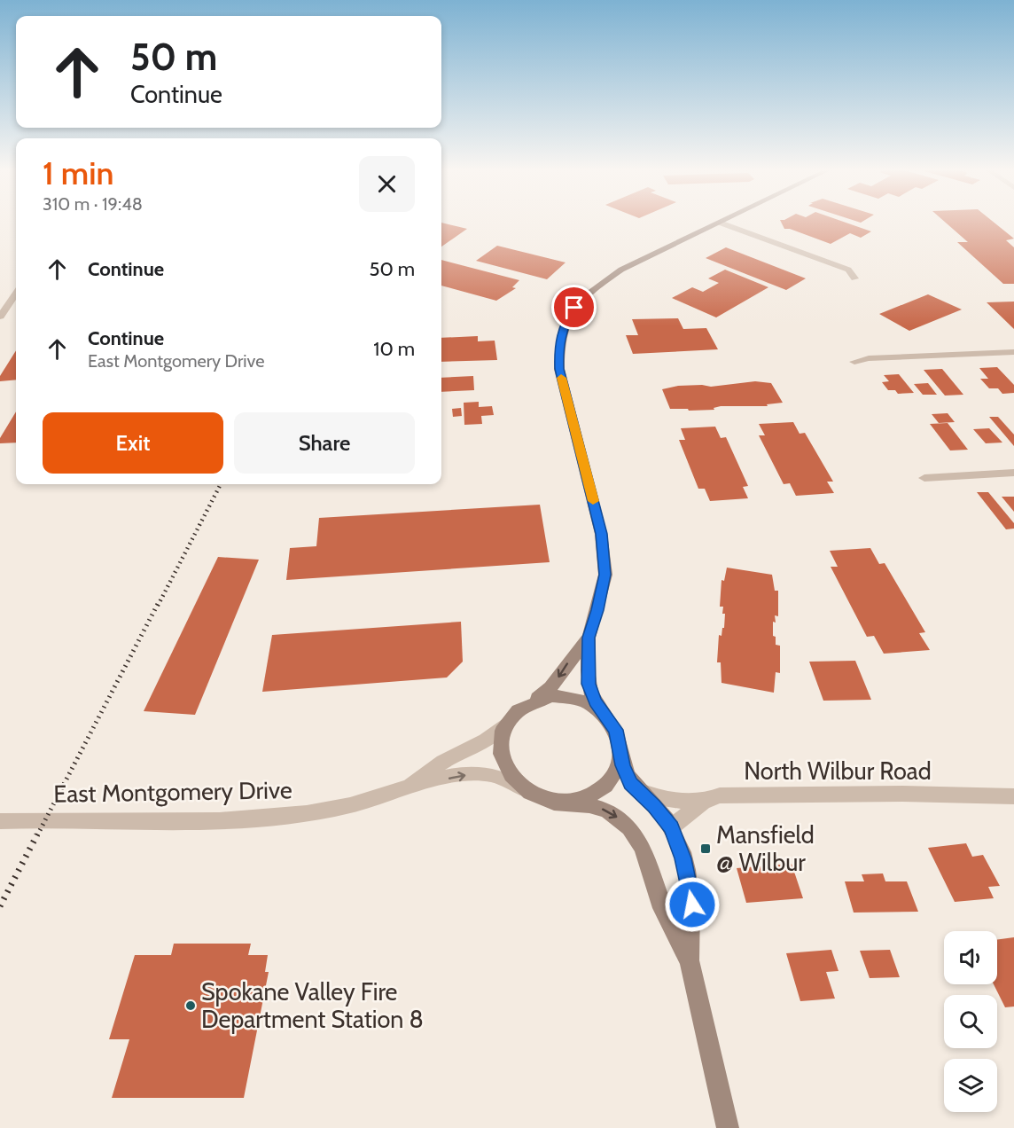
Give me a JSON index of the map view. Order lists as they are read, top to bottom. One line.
{"streets":{"street":["North Wilbur Road","East Montgomery Drive"]},"places":{"transit":["Mansfield @ Wilbur"],"other":["Spokane Valley Fire Department Station 8"]},"page":{"turn":["50 m","Continue"],"heading":["1 min","310 m · 19:48"],"list":[{"name":"Continue","value":"50 m"},{"name":"Continue","note":"East Montgomery Drive","value":"10 m"}],"buttons":["Exit","Share"]}}
